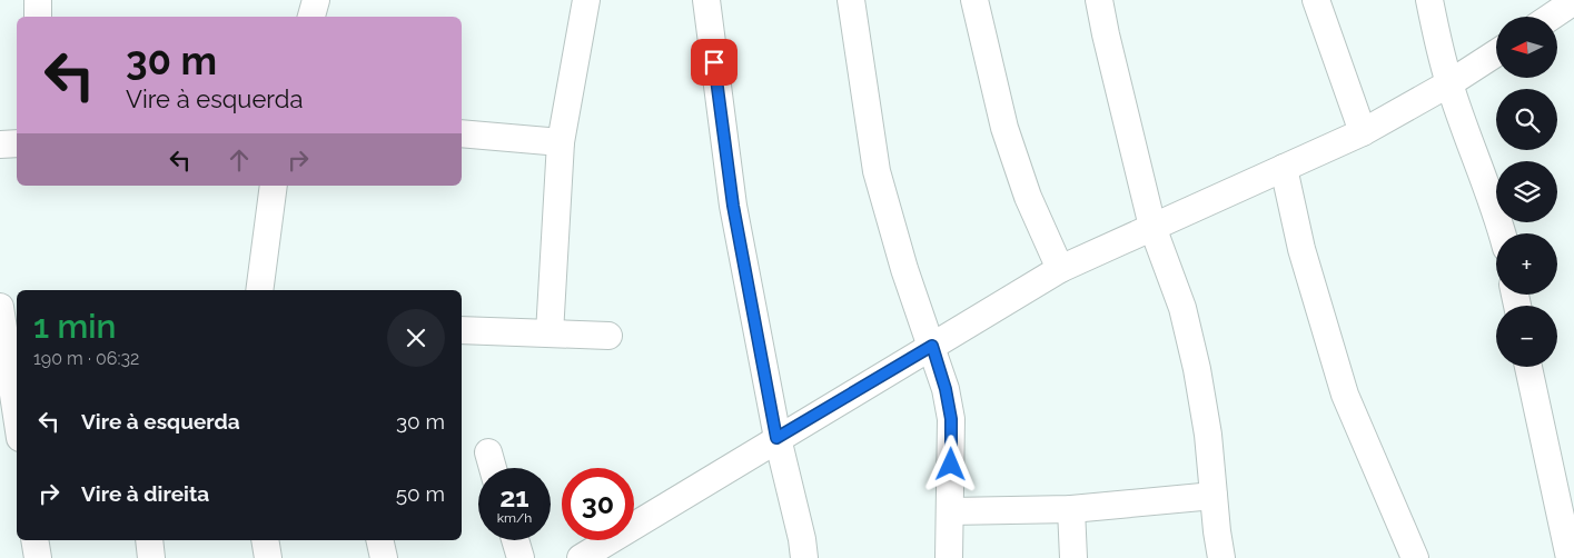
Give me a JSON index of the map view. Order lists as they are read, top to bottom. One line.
{"north":"left","page":{"map_buttons":["+","−"],"turn":["30 m","Vire à esquerda"],"heading":["1 min","190 m · 06:32"],"list":[{"name":"Vire à esquerda","value":"30 m"},{"name":"Vire à direita","value":"50 m"}],"speed":"21 km/h","limit":"30"}}
